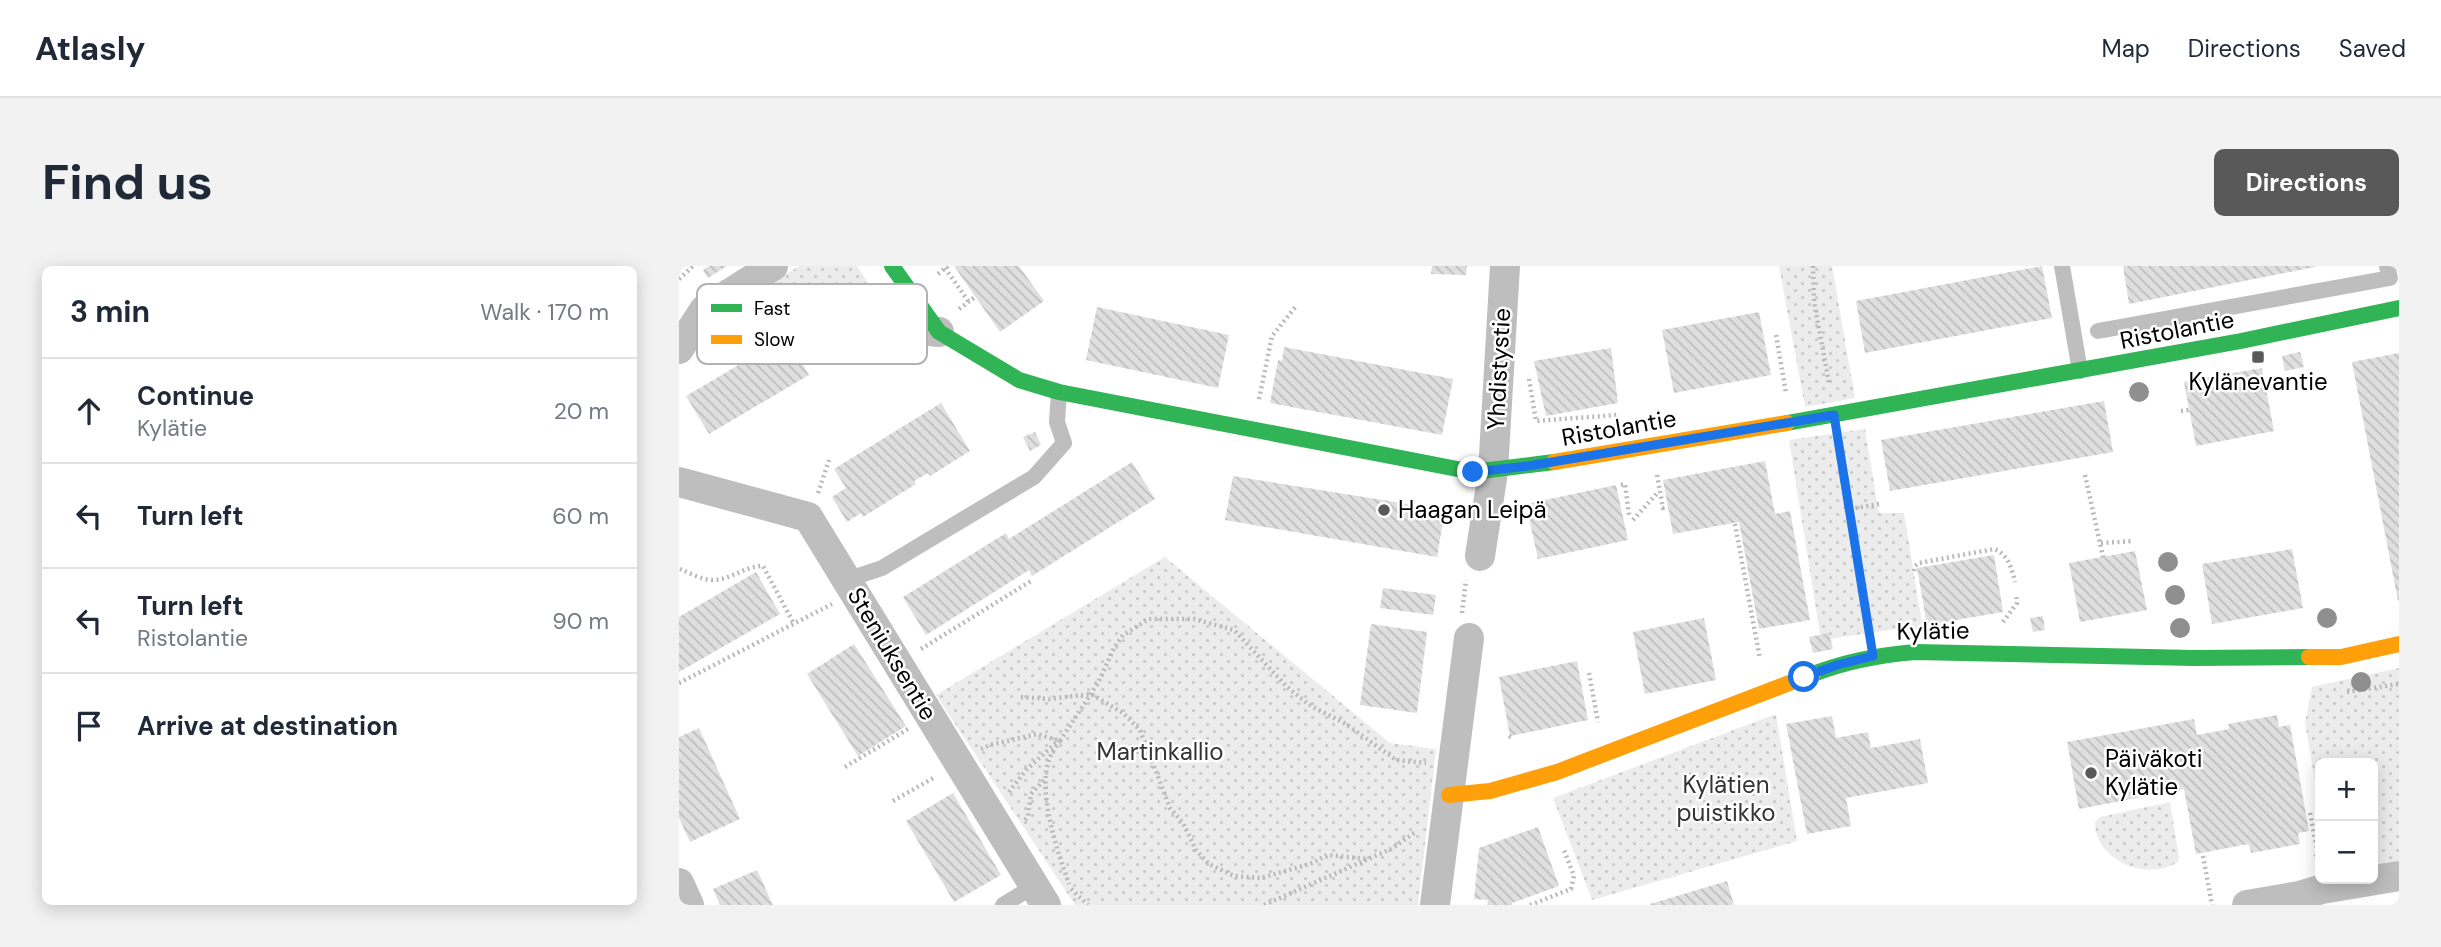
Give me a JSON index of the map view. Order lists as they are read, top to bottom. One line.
{"streets":{"street":["Ristolantie","Yhdistystie","Kylätie","Steniuksentie"]},"crossings":[["Ristolantie","Yhdistystie"]],"parks":["Martinkallio","Kylätien puistikko"],"places":{"transit":["Kylänevantie"],"other":["Haagan Leipä","Päiväkoti Kylätie"]},"legend":["Fast","Slow"],"page":{"header":"Atlasly","nav":["Map","Directions","Saved"],"buttons":"Directions","title":"Find us","heading":["3 min","Walk · 170 m"],"list":[["Continue","Kylätie","20 m"],["Turn left","60 m"],["Turn left","Ristolantie","90 m"],"Arrive at destination"],"map_buttons":["+","−"]}}
